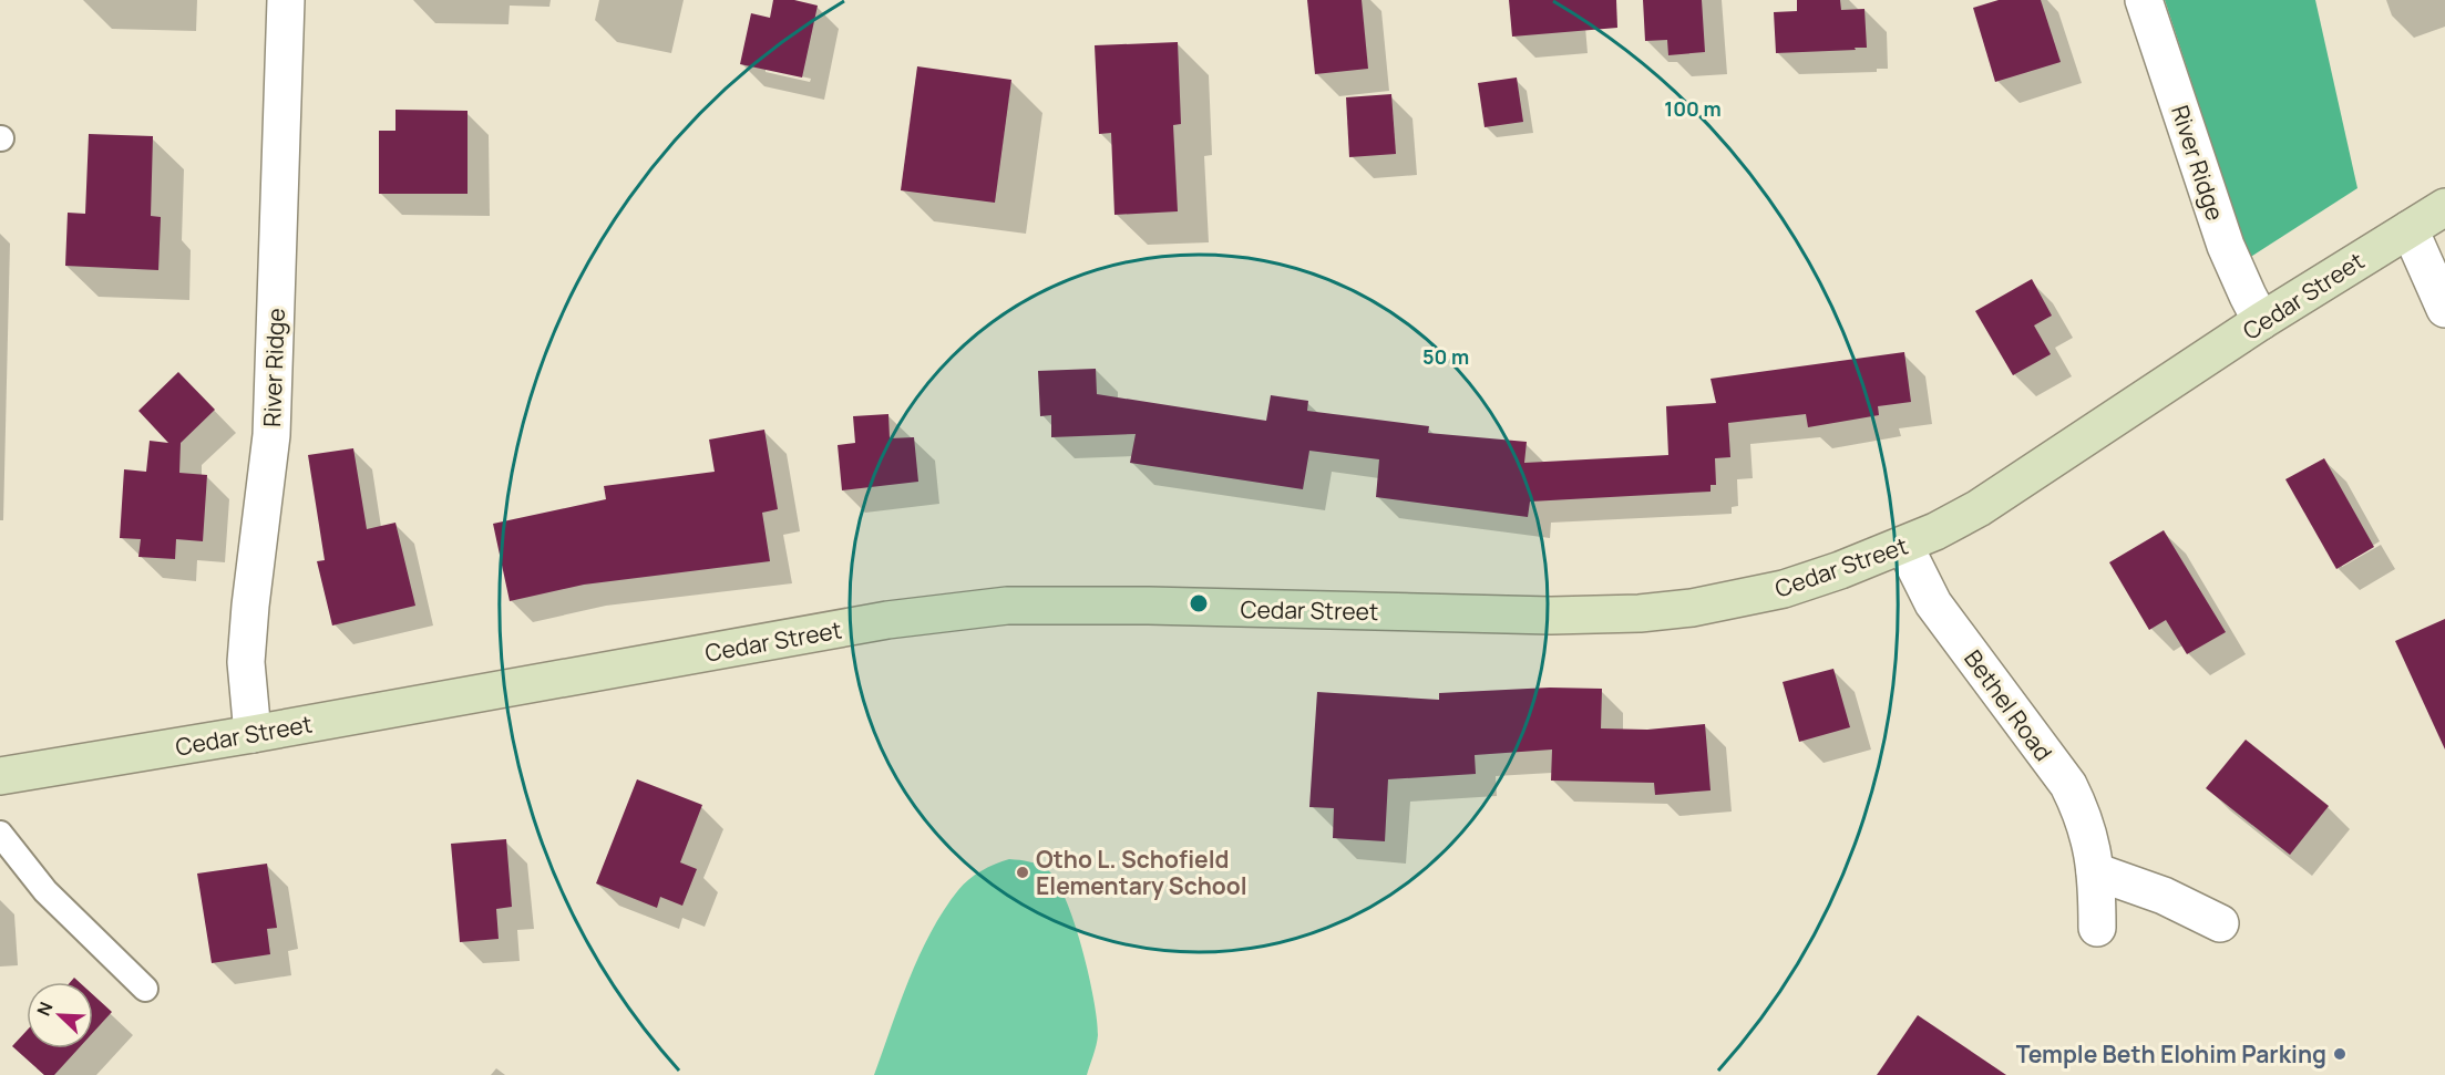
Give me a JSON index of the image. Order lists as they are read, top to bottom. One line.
{"streets":{"main road":["Cedar Street"],"street":["River Ridge","Bethel Road"]},"crossings":[["River Ridge","Cedar Street"],["Cedar Street","Bethel Road"]],"places":["Otho L. Schofield Elementary School","Temple Beth Elohim Parking"],"north":"top left","rings":["100 m","50 m"]}
